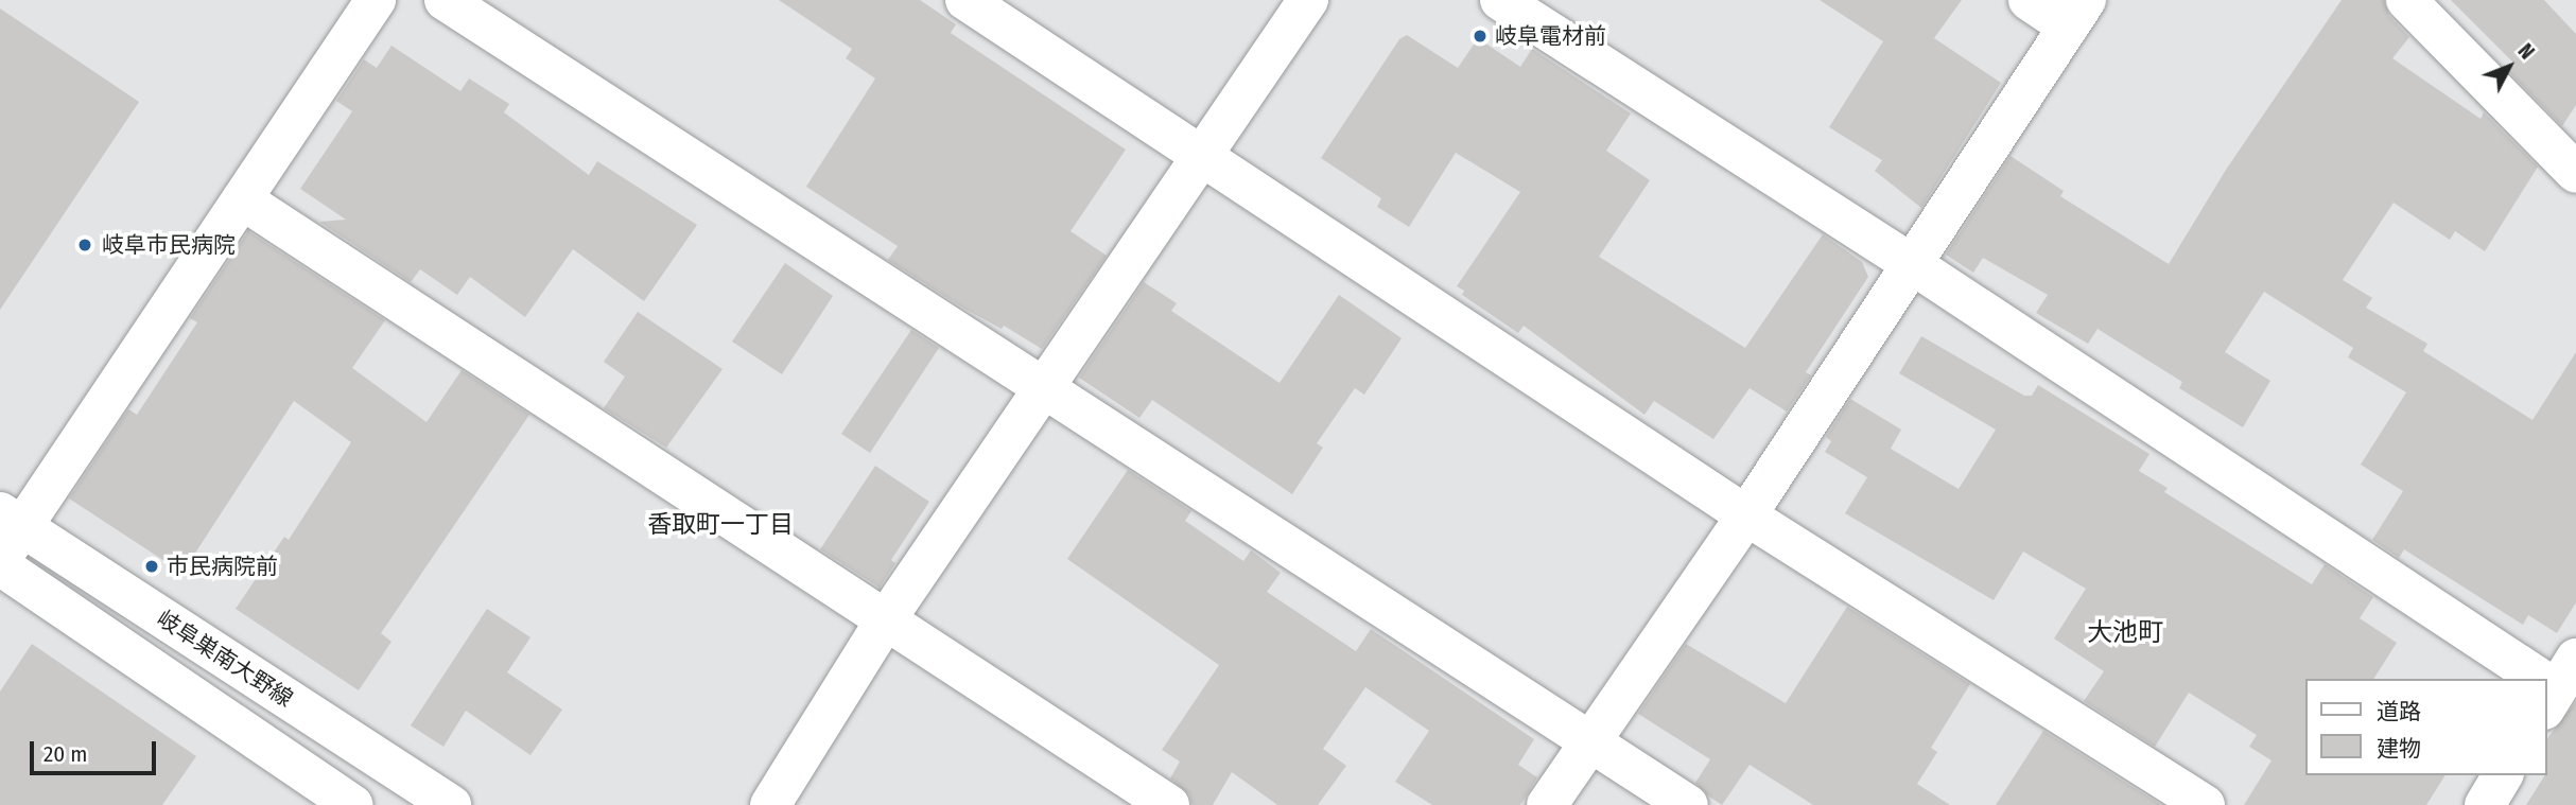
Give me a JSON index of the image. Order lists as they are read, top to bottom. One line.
{"streets":{"street":["岐阜巣南大野線"]},"districts":["香取町一丁目","大池町"],"places":["岐阜電材前","岐阜市民病院","市民病院前"],"legend":["道路","建物"],"scale_bar":"20 m","north":"top right"}
